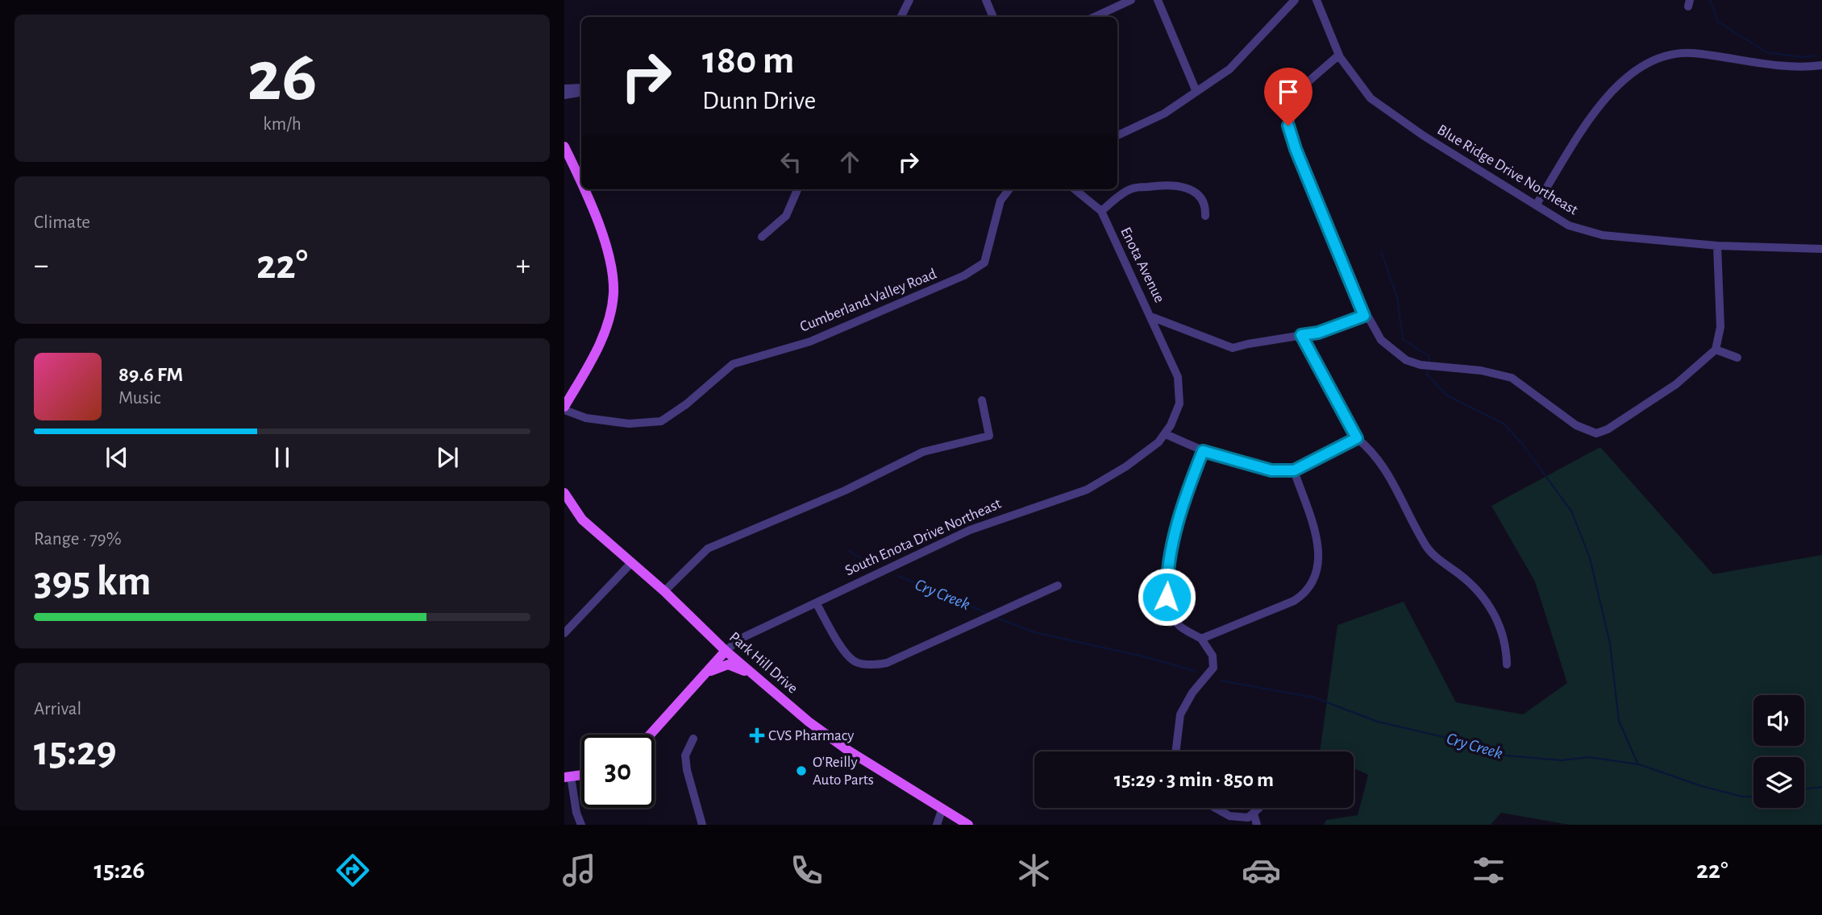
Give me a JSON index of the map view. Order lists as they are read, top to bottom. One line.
{"streets":{"main road":["South Enota Drive Northeast","Park Hill Drive"],"street":["Blue Ridge Drive Northeast","Enota Avenue","Cumberland Valley Road"]},"crossings":[["Enota Avenue","South Enota Drive Northeast"],["South Enota Drive Northeast","Park Hill Drive"]],"water":["Cry Creek"],"places":{"health":["CVS Pharmacy"],"other":["O'Reilly Auto Parts"]},"page":{"tile":[["26","km/h"],"Climate",["Range · 79%","395 km"],["Arrival","15:29"]],"turn":["180 m","Dunn Drive"],"heat":["−","22°","+"],"song":["89.6 FM","Music"],"limit":"30","trip":"15:29 · 3 min · 850 m","tabs":["15:26","22°"]}}
